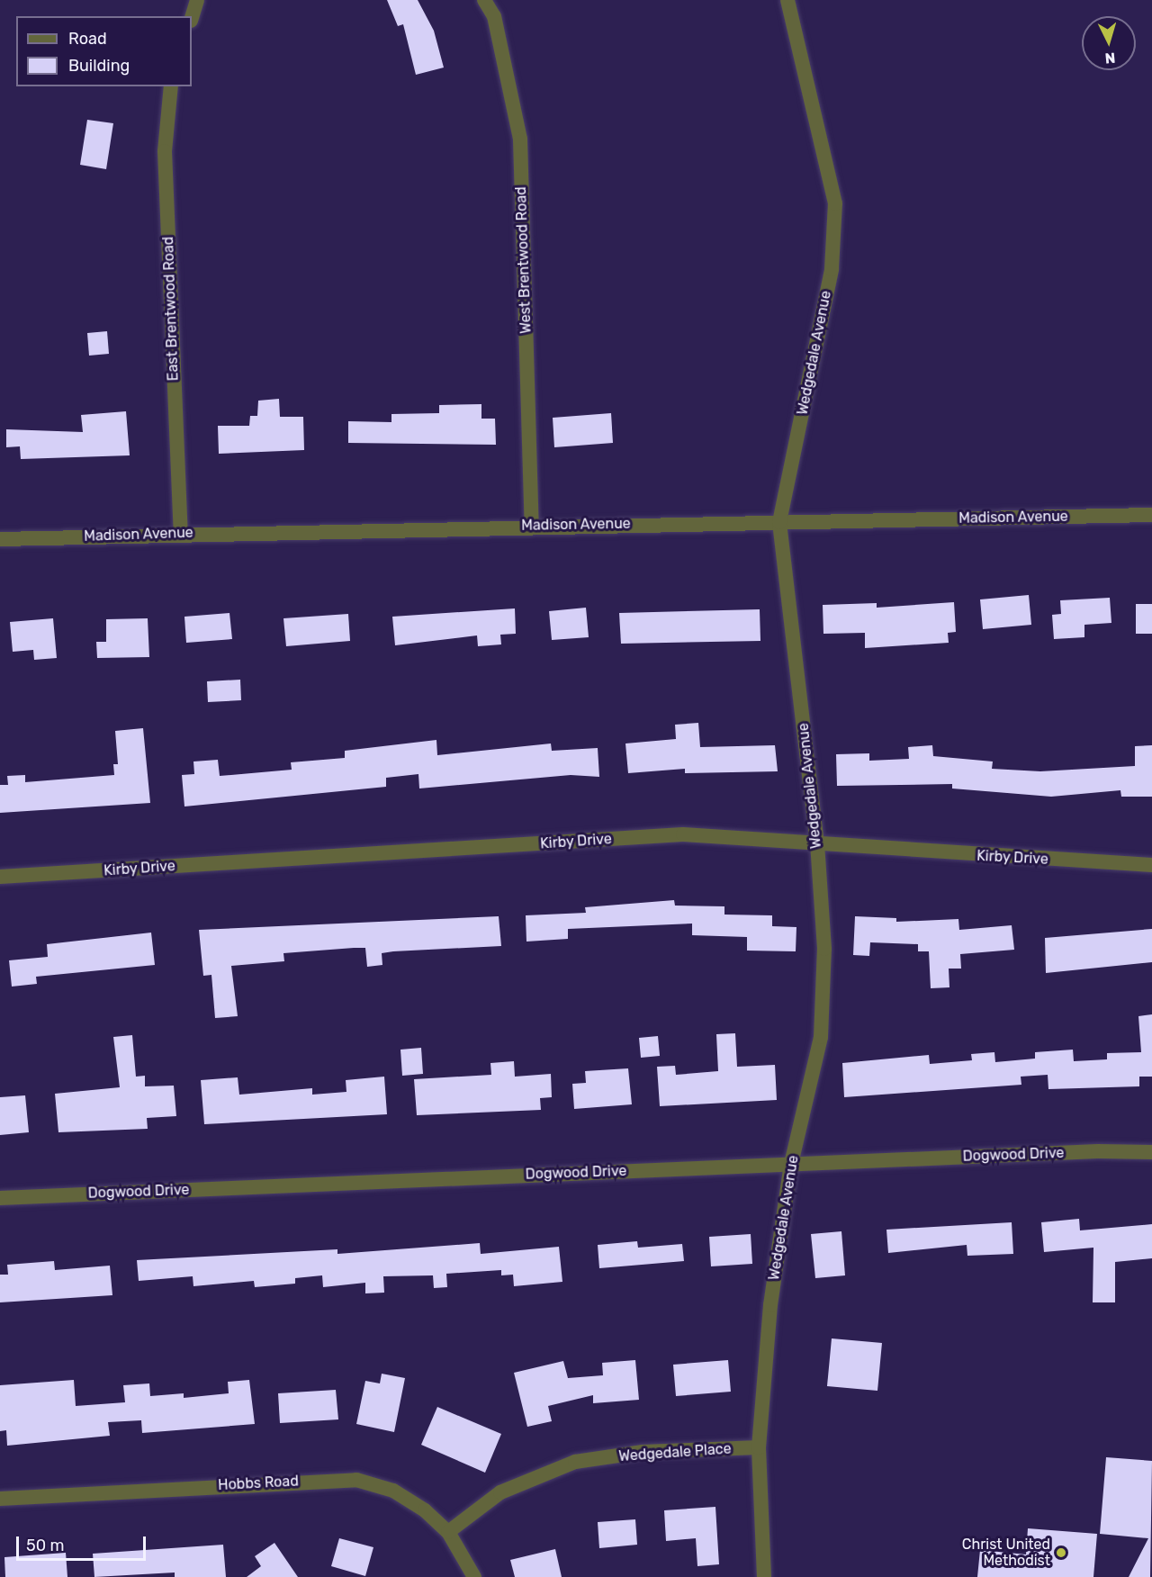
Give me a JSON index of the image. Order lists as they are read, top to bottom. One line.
{"streets":{"street":["West Brentwood Road","East Brentwood Road","Wedgedale Avenue","Madison Avenue","Kirby Drive","Dogwood Drive","Wedgedale Place","Hobbs Road"]},"crossings":[["West Brentwood Road","Madison Avenue"],["East Brentwood Road","Madison Avenue"],["Wedgedale Avenue","Madison Avenue"],["Wedgedale Avenue","Kirby Drive"],["Wedgedale Avenue","Dogwood Drive"],["Wedgedale Avenue","Wedgedale Place"],["Wedgedale Place","Hobbs Road"]],"places":["Christ United Methodist"],"legend":["Road","Building"],"scale_bar":"50 m","north":"bottom"}
